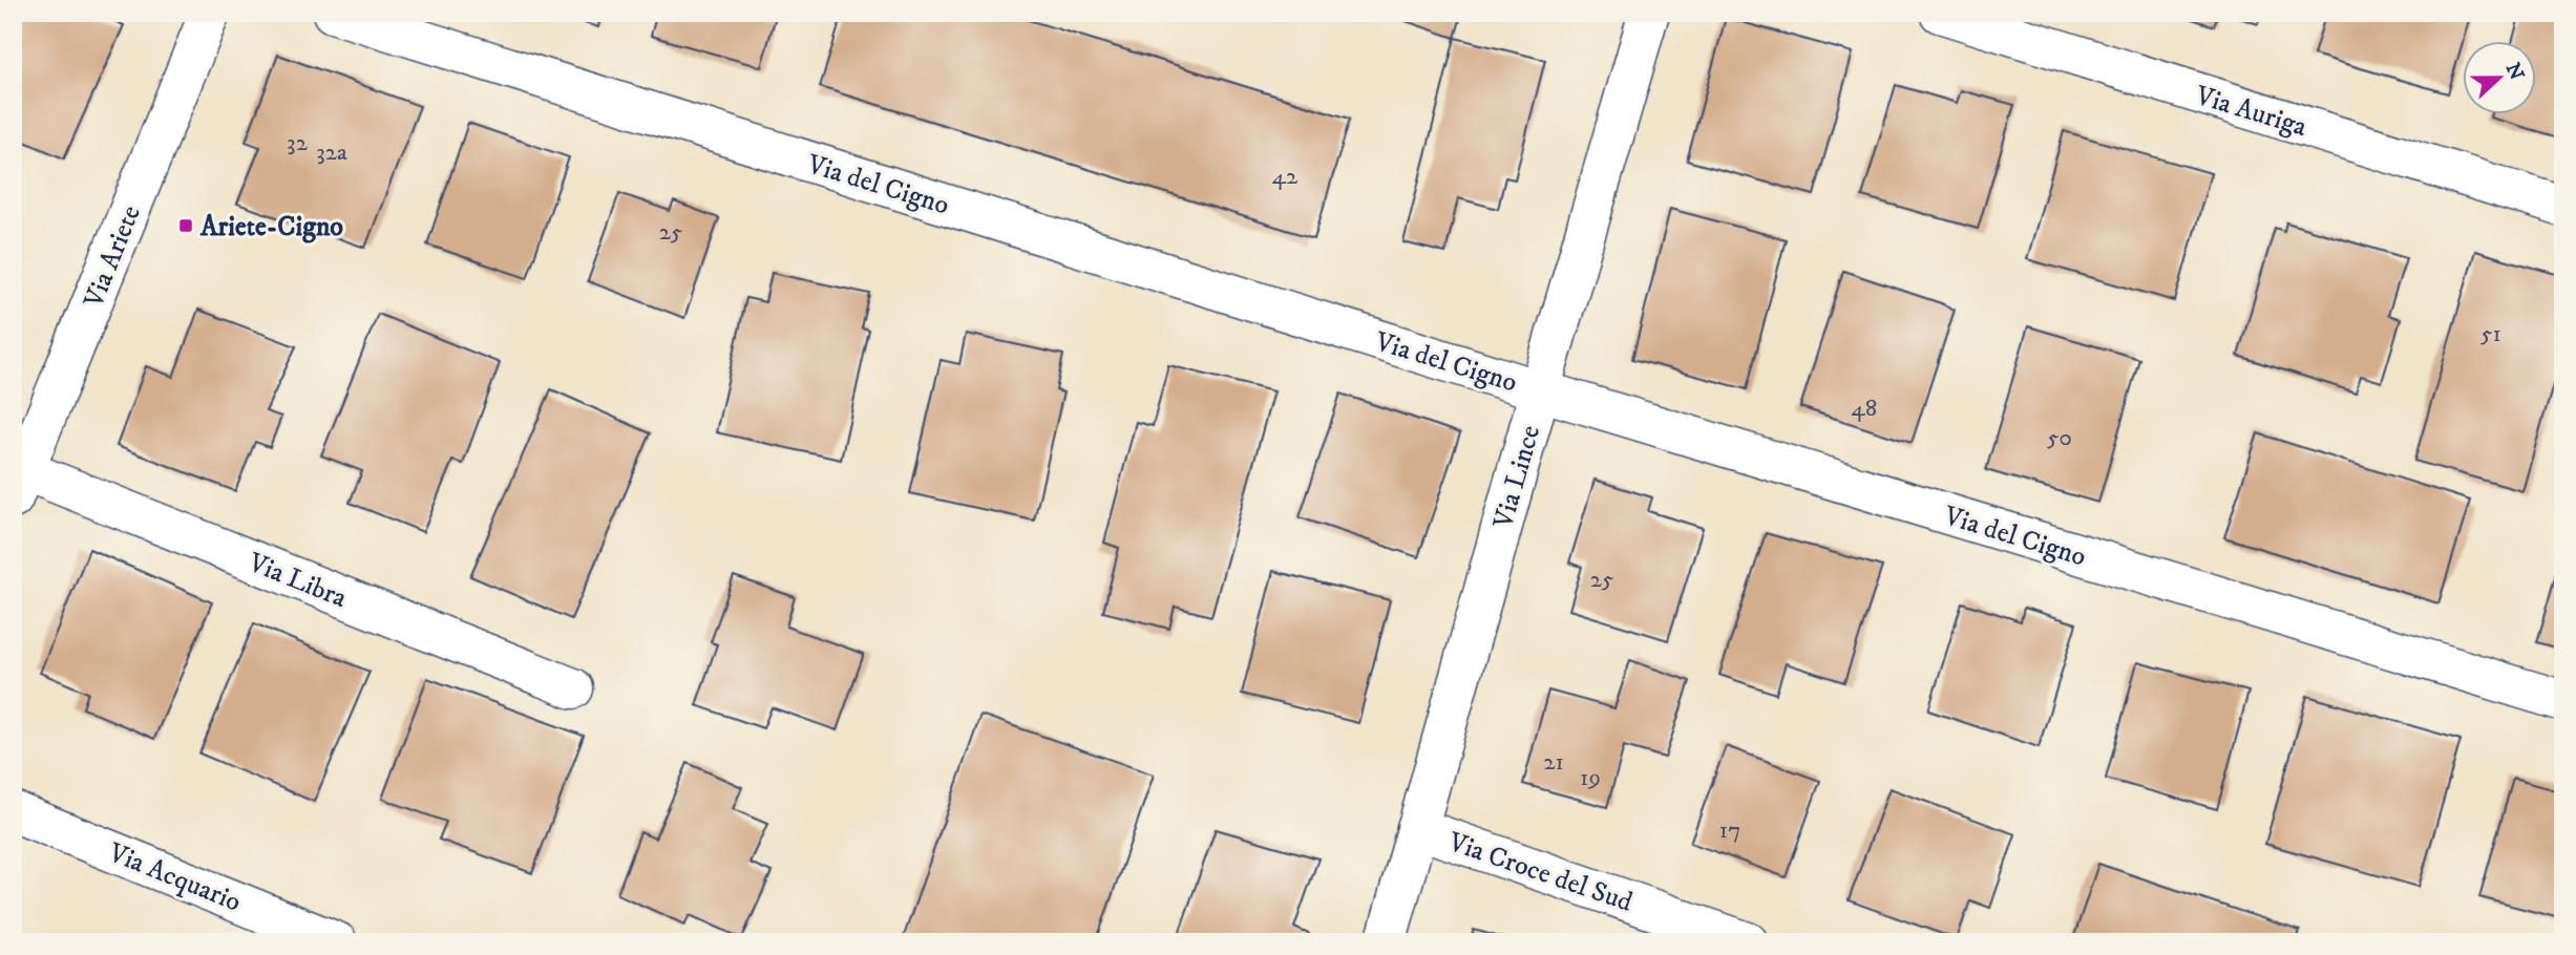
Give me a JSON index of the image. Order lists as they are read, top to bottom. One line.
{"streets":{"street":["Via Auriga","Via del Cigno","Via Ariete","Via Lince","Via Libra","Via Croce del Sud","Via Acquario"]},"crossings":[["Via del Cigno","Via Lince"],["Via Ariete","Via Libra"],["Via Lince","Via Croce del Sud"]],"places":{"transit":["Ariete-Cigno"]},"house_numbers":["32","32a","42","25","51","48","50","25","21","19","17"],"north":"right"}
